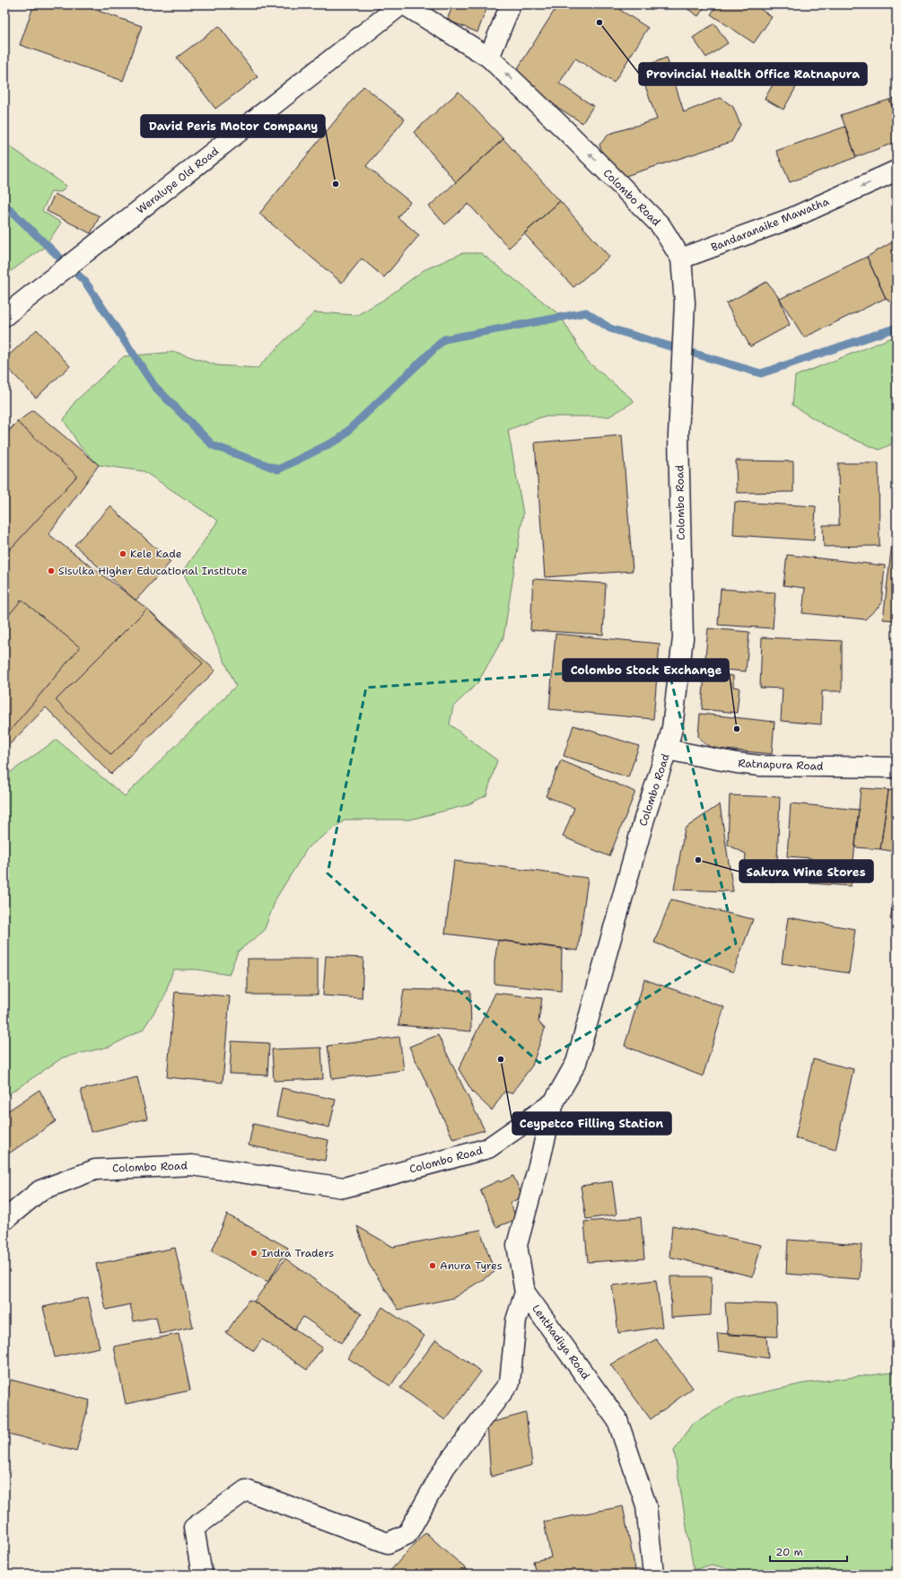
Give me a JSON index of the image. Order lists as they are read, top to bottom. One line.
{"streets":{"main road":["Weralupe Old Road","Colombo Road","Bandaranaike Mawatha","Ratnapura Road","Lenthadiya Road"]},"crossings":[["Weralupe Old Road","Colombo Road"],["Colombo Road","Bandaranaike Mawatha"],["Colombo Road","Ratnapura Road"],["Colombo Road","Lenthadiya Road"]],"one_way":["Bandaranaike Mawatha"],"places":["Provincial Health Office Ratnapura","David Peris Motor Company","Kele Kade","Sisulka Higher Educational Institute","Colombo Stock Exchange","Sakura Wine Stores","Ceypetco Filling Station","Indra Traders","Anura Tyres"],"scale_bar":"20 m"}
